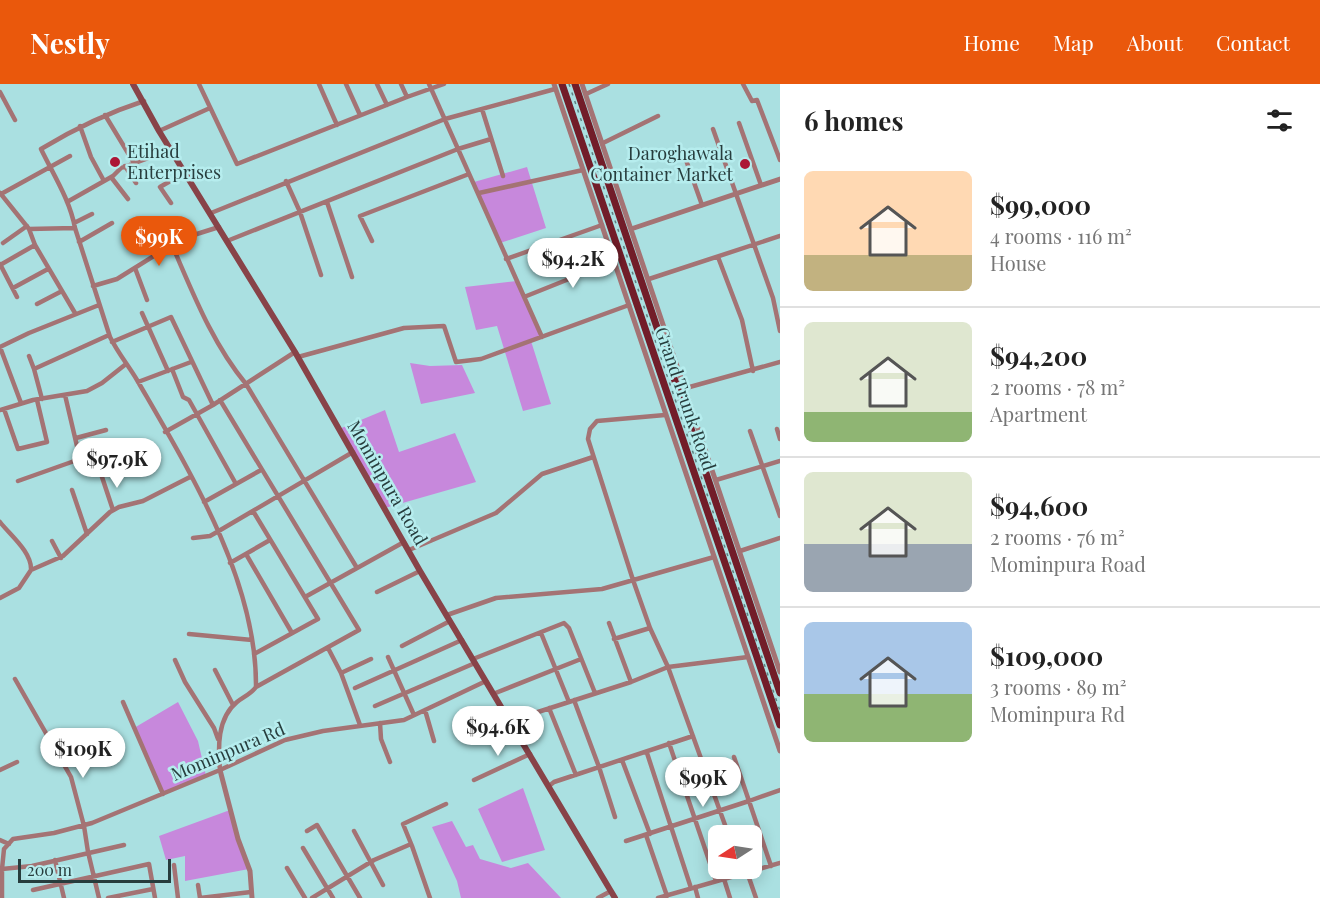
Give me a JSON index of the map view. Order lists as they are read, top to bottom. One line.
{"streets":{"main road":["Grand Trunk Road","Mominpura Road"],"street":["Mominpura Rd"]},"crossings":[["Mominpura Road","Mominpura Rd"]],"places":["Etihad Enterprises","Daroghawala Container Market"],"scale_bar":"200 m","north":"left","page":{"header":"Nestly","nav":["Home","Map","About","Contact"],"heading":"6 homes","list":[{"name":"$99,000","note":"4 rooms · 116 m² · House"},{"name":"$94,200","note":"2 rooms · 78 m² · Apartment"},{"name":"$94,600","note":"2 rooms · 76 m² · Mominpura Road"},{"name":"$109,000","note":"3 rooms · 89 m² · Mominpura Rd"}],"price":["$99K","$94.2K","$97.9K","$94.6K","$109K","$99K"],"scale":"200 m"}}
